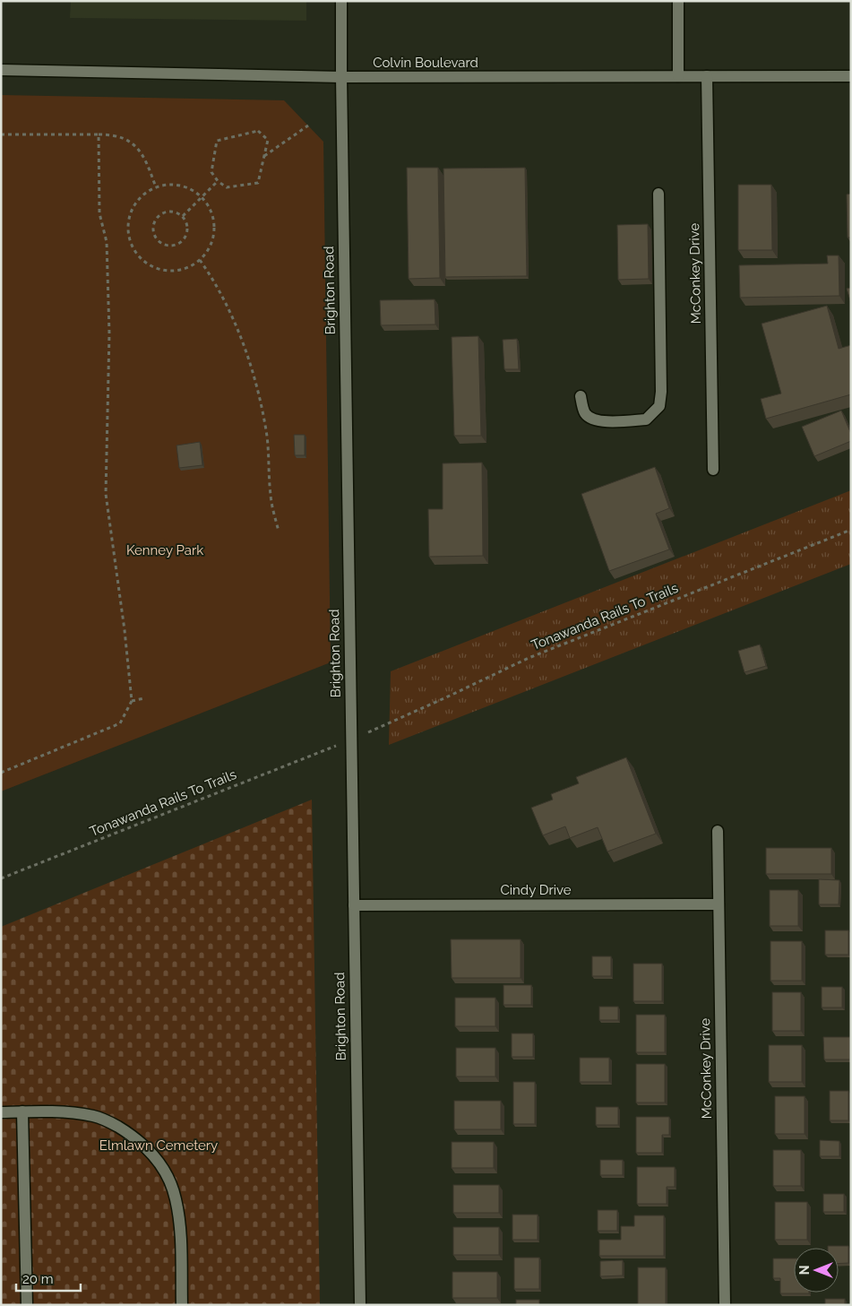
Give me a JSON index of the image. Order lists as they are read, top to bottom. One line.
{"streets":{"street":["Colvin Boulevard","McConkey Drive","Brighton Road","Cindy Drive"],"path":["Tonawanda Rails To Trails"]},"crossings":[["Colvin Boulevard","McConkey Drive"],["Colvin Boulevard","Brighton Road"],["McConkey Drive","Cindy Drive"],["Brighton Road","Cindy Drive"]],"parks":["Kenney Park","Elmlawn Cemetery"],"scale_bar":"20 m","north":"left"}
